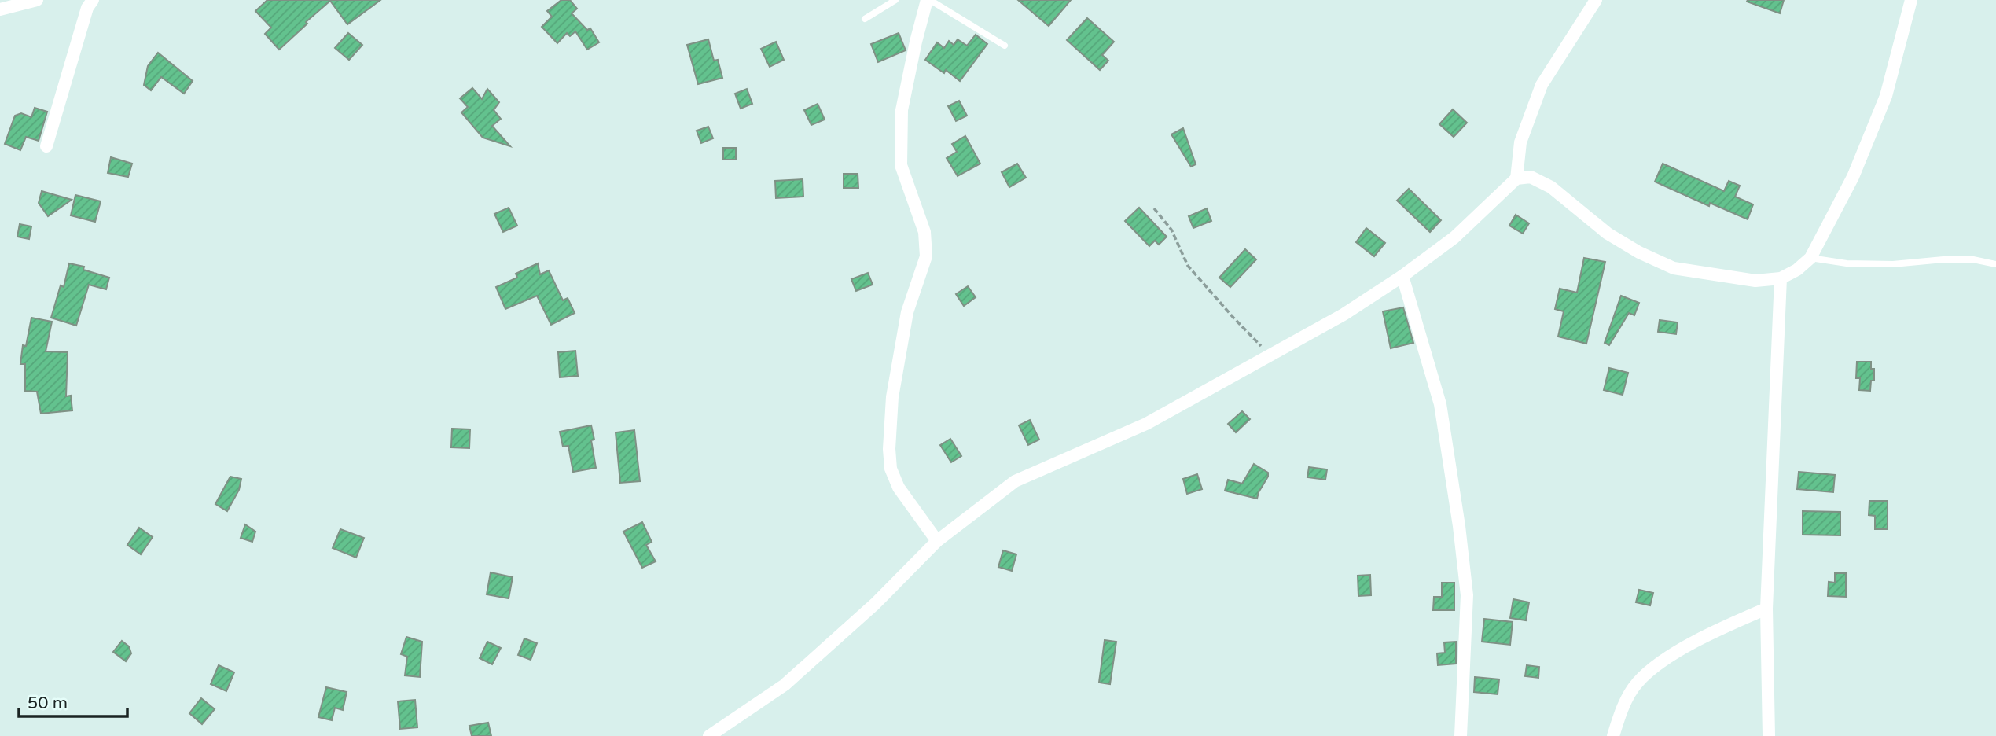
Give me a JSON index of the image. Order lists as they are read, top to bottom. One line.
{"scale_bar":"50 m"}
